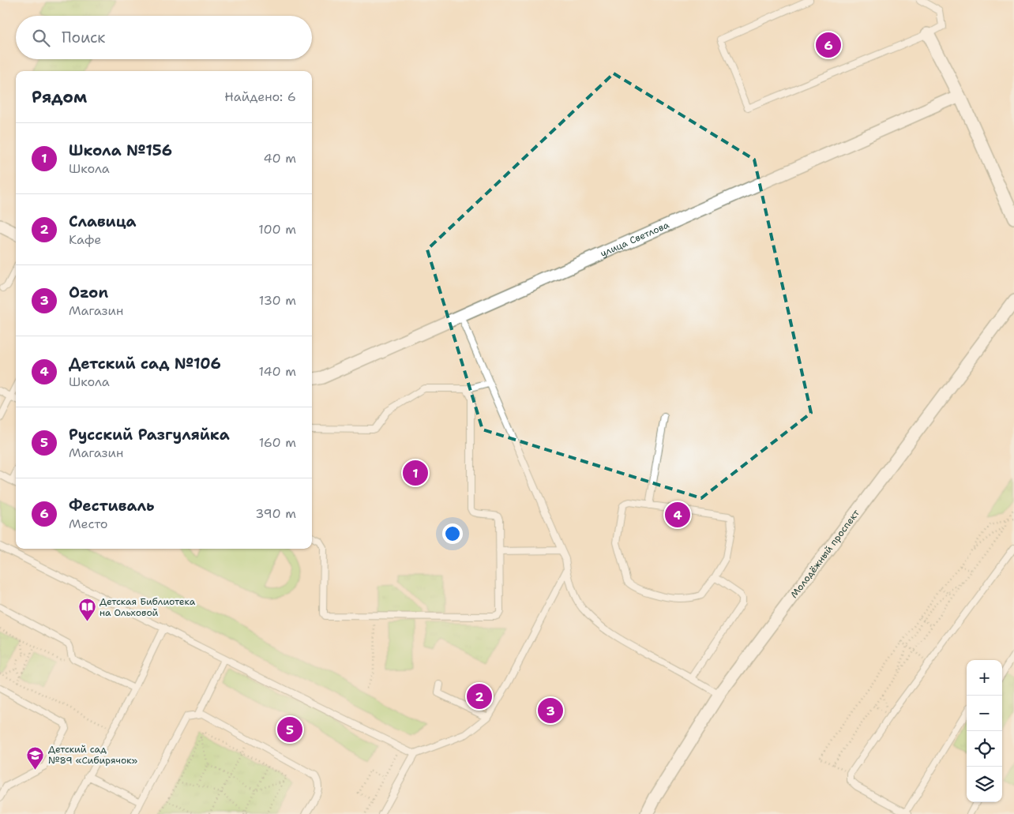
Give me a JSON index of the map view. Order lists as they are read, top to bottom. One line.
{"streets":{"street":["улица Светлова","Молодёжный проспект"]},"places":{"library":["Детская Библиотека на Ольховой"],"school or university":["Детский сад №89 «Сибирячок»"]},"page":{"search":"Поиск","pins":["6","1","4","2","3","5"],"heading":["Рядом","Найдено: 6"],"list":[{"mark":"1","name":"Школа №156","note":"Школа","value":"40 m"},{"mark":"2","name":"Славица","note":"Кафе","value":"100 m"},{"mark":"3","name":"Ozon","note":"Магазин","value":"130 m"},{"mark":"4","name":"Детский сад №106","note":"Школа","value":"140 m"},{"mark":"5","name":"Русский Разгуляйка","note":"Магазин","value":"160 m"},{"mark":"6","name":"Фестиваль","note":"Место","value":"390 m"}],"map_buttons":["+","−"]}}
